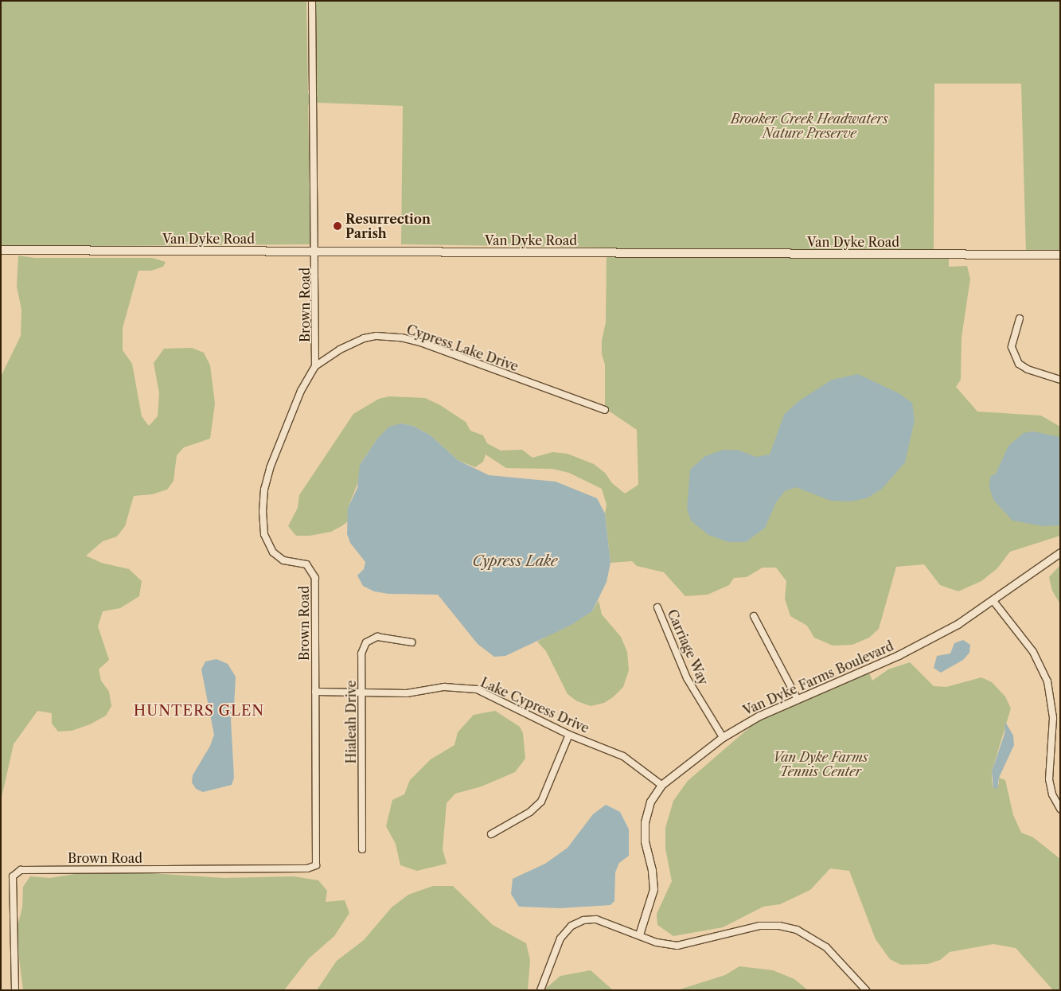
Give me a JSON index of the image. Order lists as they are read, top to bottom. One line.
{"streets":{"main road":["Van Dyke Road"],"street":["Brown Road","Cypress Lake Drive","Carriage Way","Van Dyke Farms Boulevard","Lake Cypress Drive","Hialeah Drive"]},"crossings":[["Van Dyke Road","Brown Road"],["Brown Road","Cypress Lake Drive"],["Brown Road","Lake Cypress Drive"],["Carriage Way","Van Dyke Farms Boulevard"],["Van Dyke Farms Boulevard","Lake Cypress Drive"],["Lake Cypress Drive","Hialeah Drive"]],"districts":["HUNTERS GLEN"],"water":["Cypress Lake"],"parks":["Brooker Creek Headwaters Nature Preserve","Van Dyke Farms Tennis Center"],"places":["Resurrection Parish"]}
